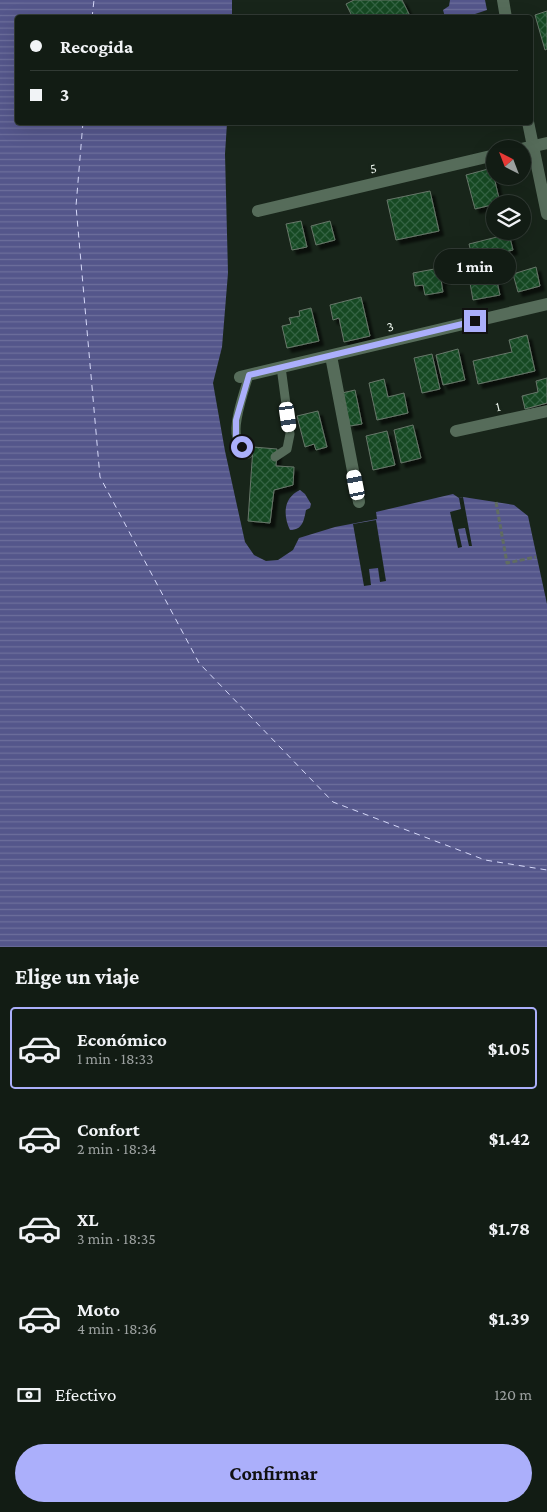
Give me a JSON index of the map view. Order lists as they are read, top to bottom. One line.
{"streets":{"street":["5","3","1"]},"north":"top left","page":{"banner":["Recogida","3"],"bubble":"1 min","heading":"Elige un viaje","list":[{"name":"Económico","note":"1 min · 18:33","value":"$1.05"},{"name":"Confort","note":"2 min · 18:34","value":"$1.42"},{"name":"XL","note":"3 min · 18:35","value":"$1.78"},{"name":"Moto","note":"4 min · 18:36","value":"$1.39"}],"pay":["Efectivo","120 m"],"buttons":"Confirmar"}}
